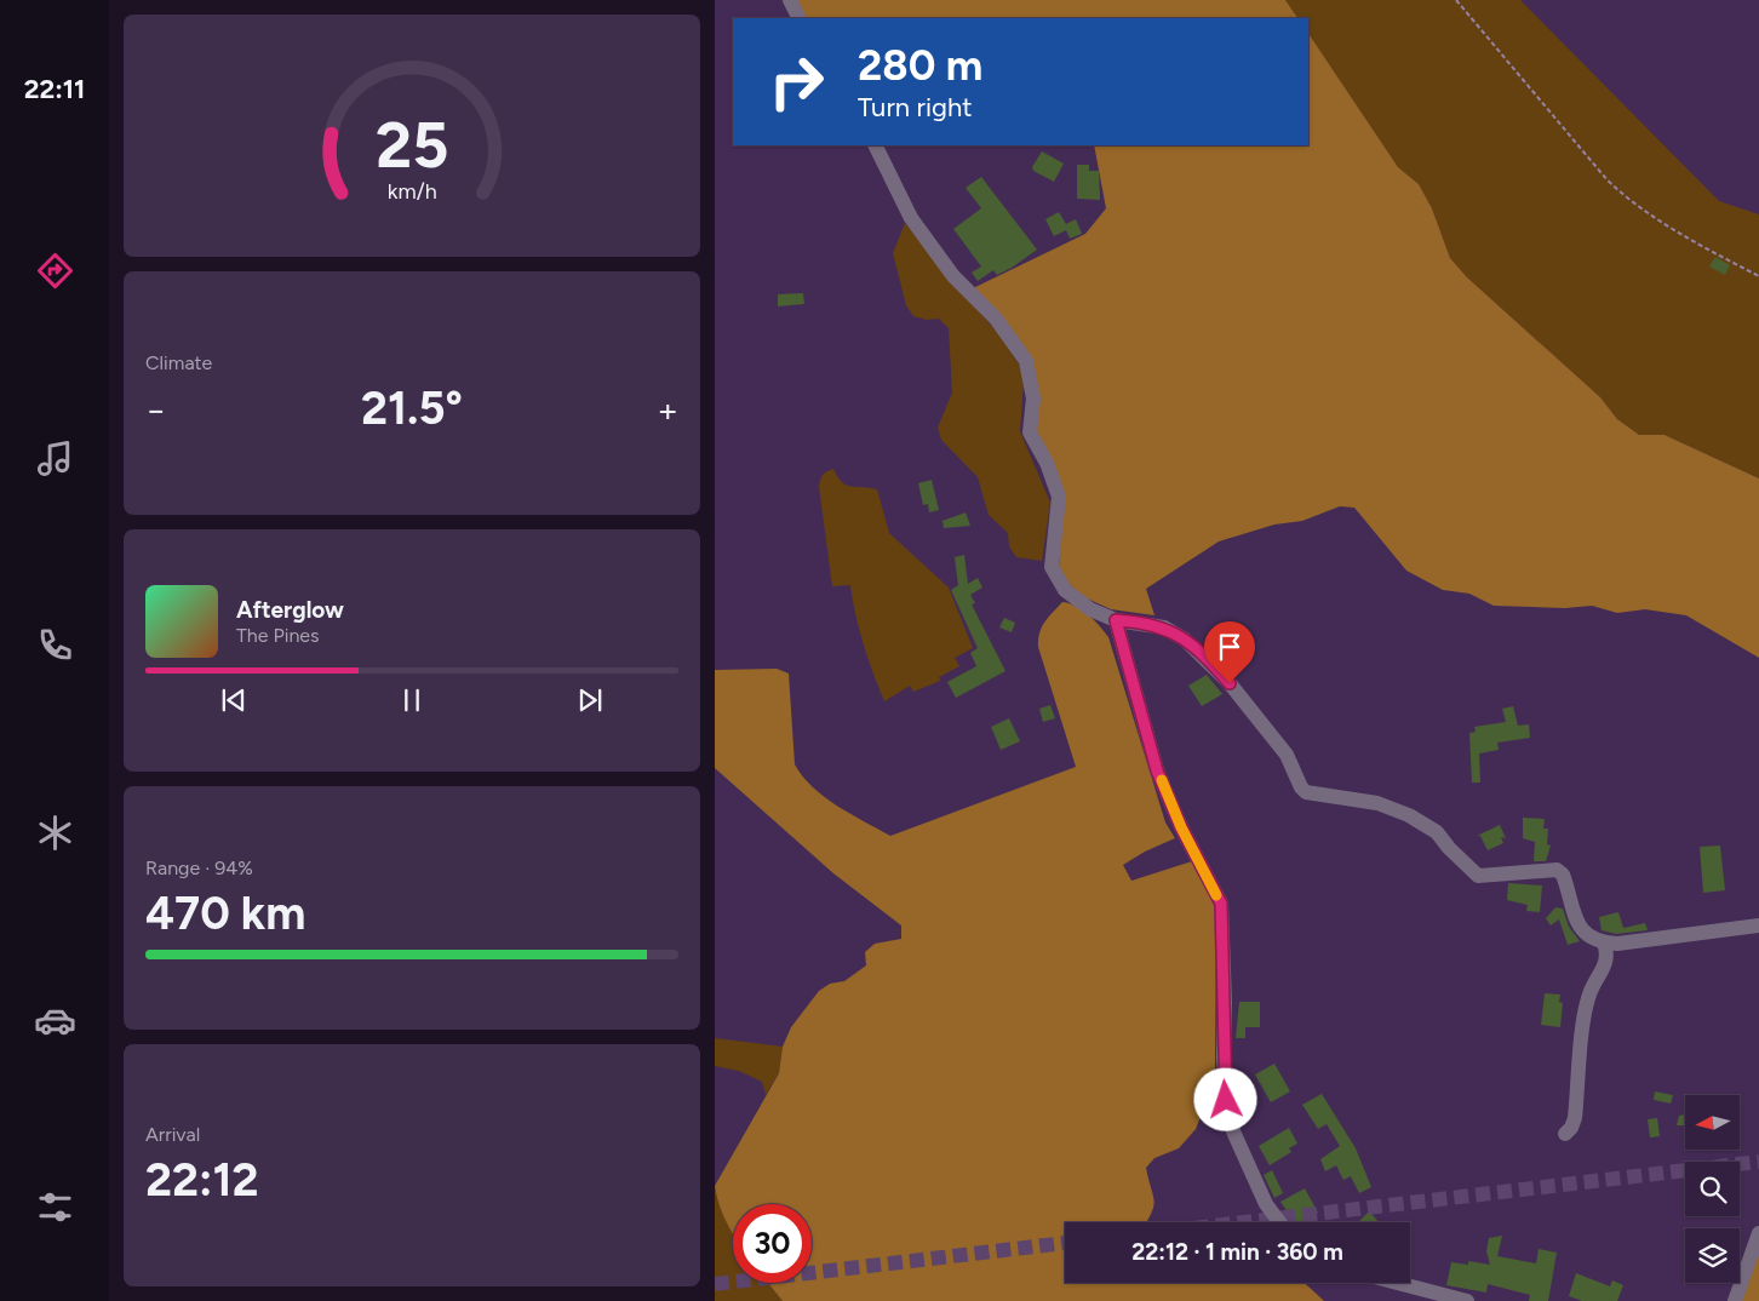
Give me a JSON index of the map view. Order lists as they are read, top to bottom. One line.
{"north":"left","page":{"tabs":"22:11","turn":["280 m","Turn right"],"tile":["Climate",["Range · 94%","470 km"],["Arrival","22:12"]],"heat":["−","21.5°","+"],"song":["Afterglow","The Pines"],"limit":"30","trip":"22:12 · 1 min · 360 m","gauge":["25","km/h"]}}
